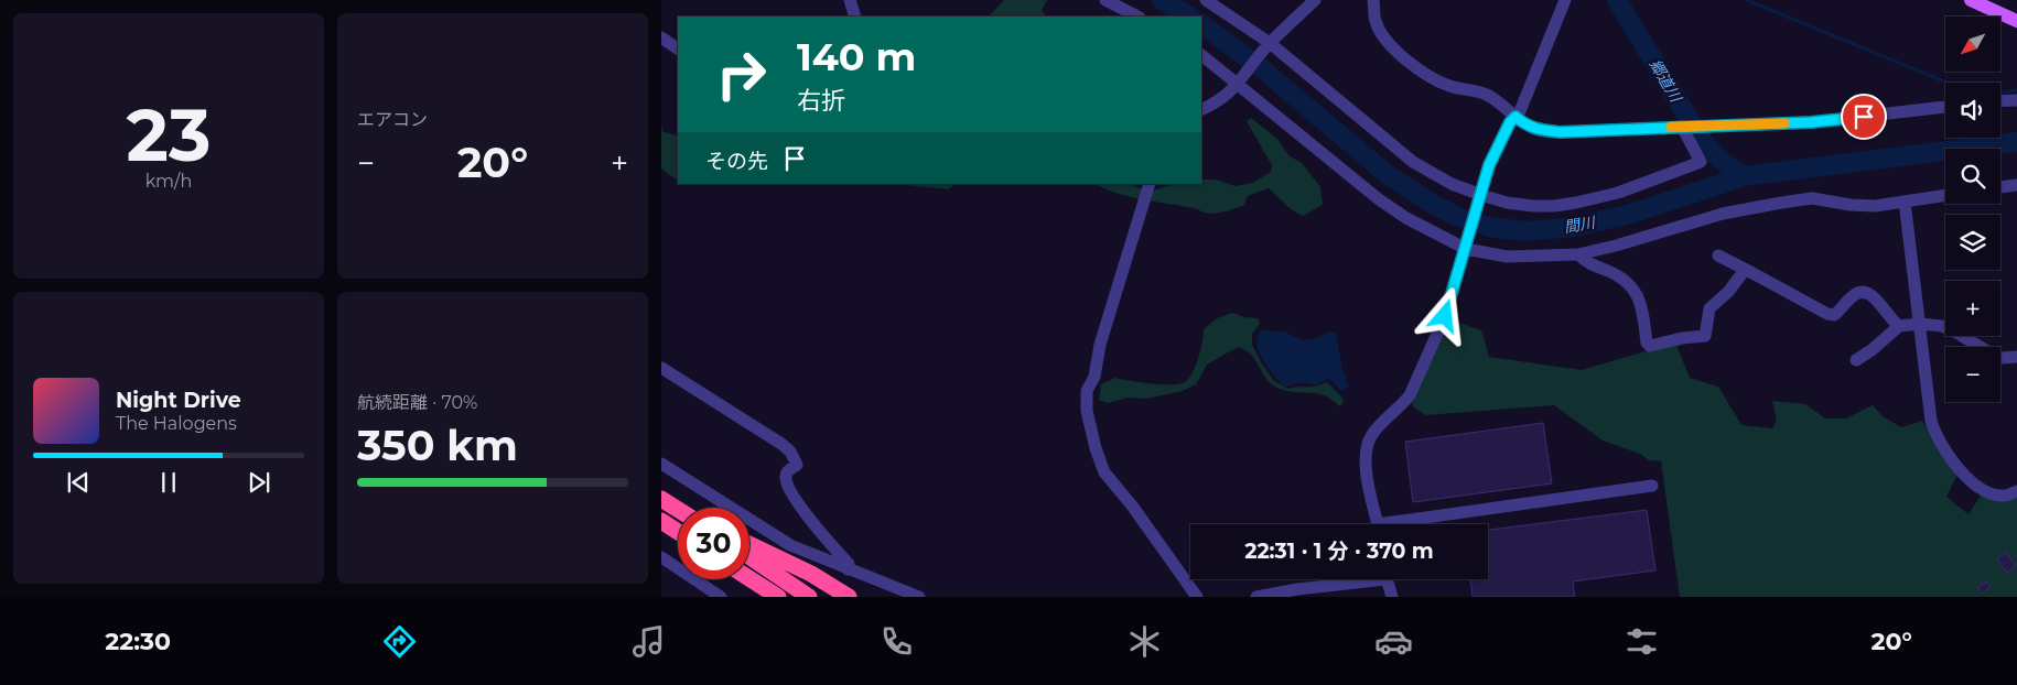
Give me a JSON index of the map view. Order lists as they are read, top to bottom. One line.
{"water":["郷道川","間川"],"north":"bottom left","page":{"tile":[["23","km/h"],"エアコン",["航続距離 · 70%","350 km"]],"map_buttons":["+","−"],"turn":["140 m","右折"],"then":"その先","heat":["−","20°","+"],"song":["Night Drive","The Halogens"],"limit":"30","trip":"22:31 · 1 分 · 370 m","tabs":["22:30","20°"]}}
